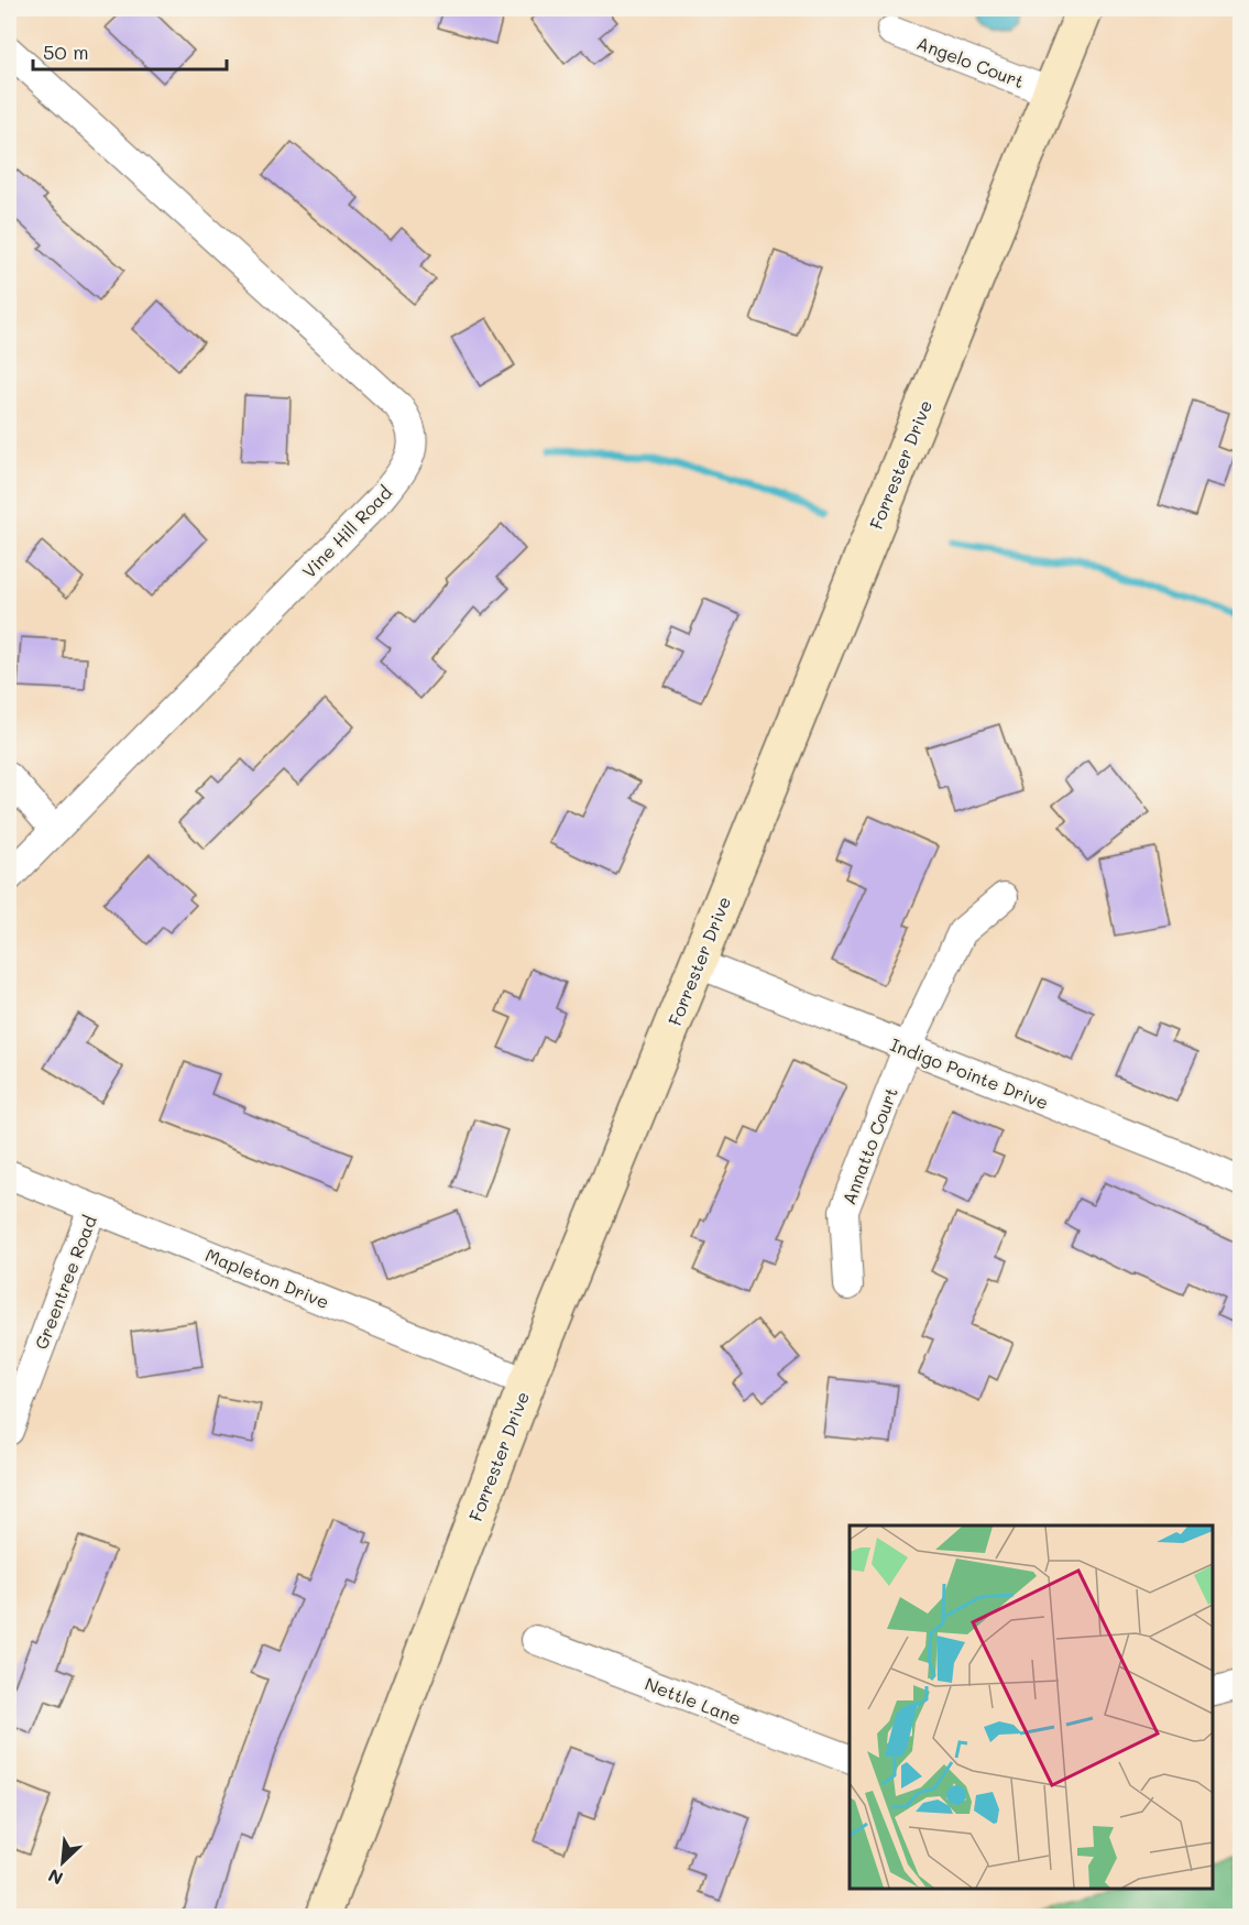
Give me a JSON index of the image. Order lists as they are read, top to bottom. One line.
{"streets":{"street":["Angelo Court","Forrester Drive","Vine Hill Road","Indigo Pointe Drive","Annatto Court","Mapleton Drive","Greentree Road","Nettle Lane"]},"crossings":[["Angelo Court","Forrester Drive"],["Forrester Drive","Indigo Pointe Drive"],["Forrester Drive","Mapleton Drive"],["Indigo Pointe Drive","Annatto Court"],["Mapleton Drive","Greentree Road"]],"scale_bar":"50 m","north":"bottom left"}
